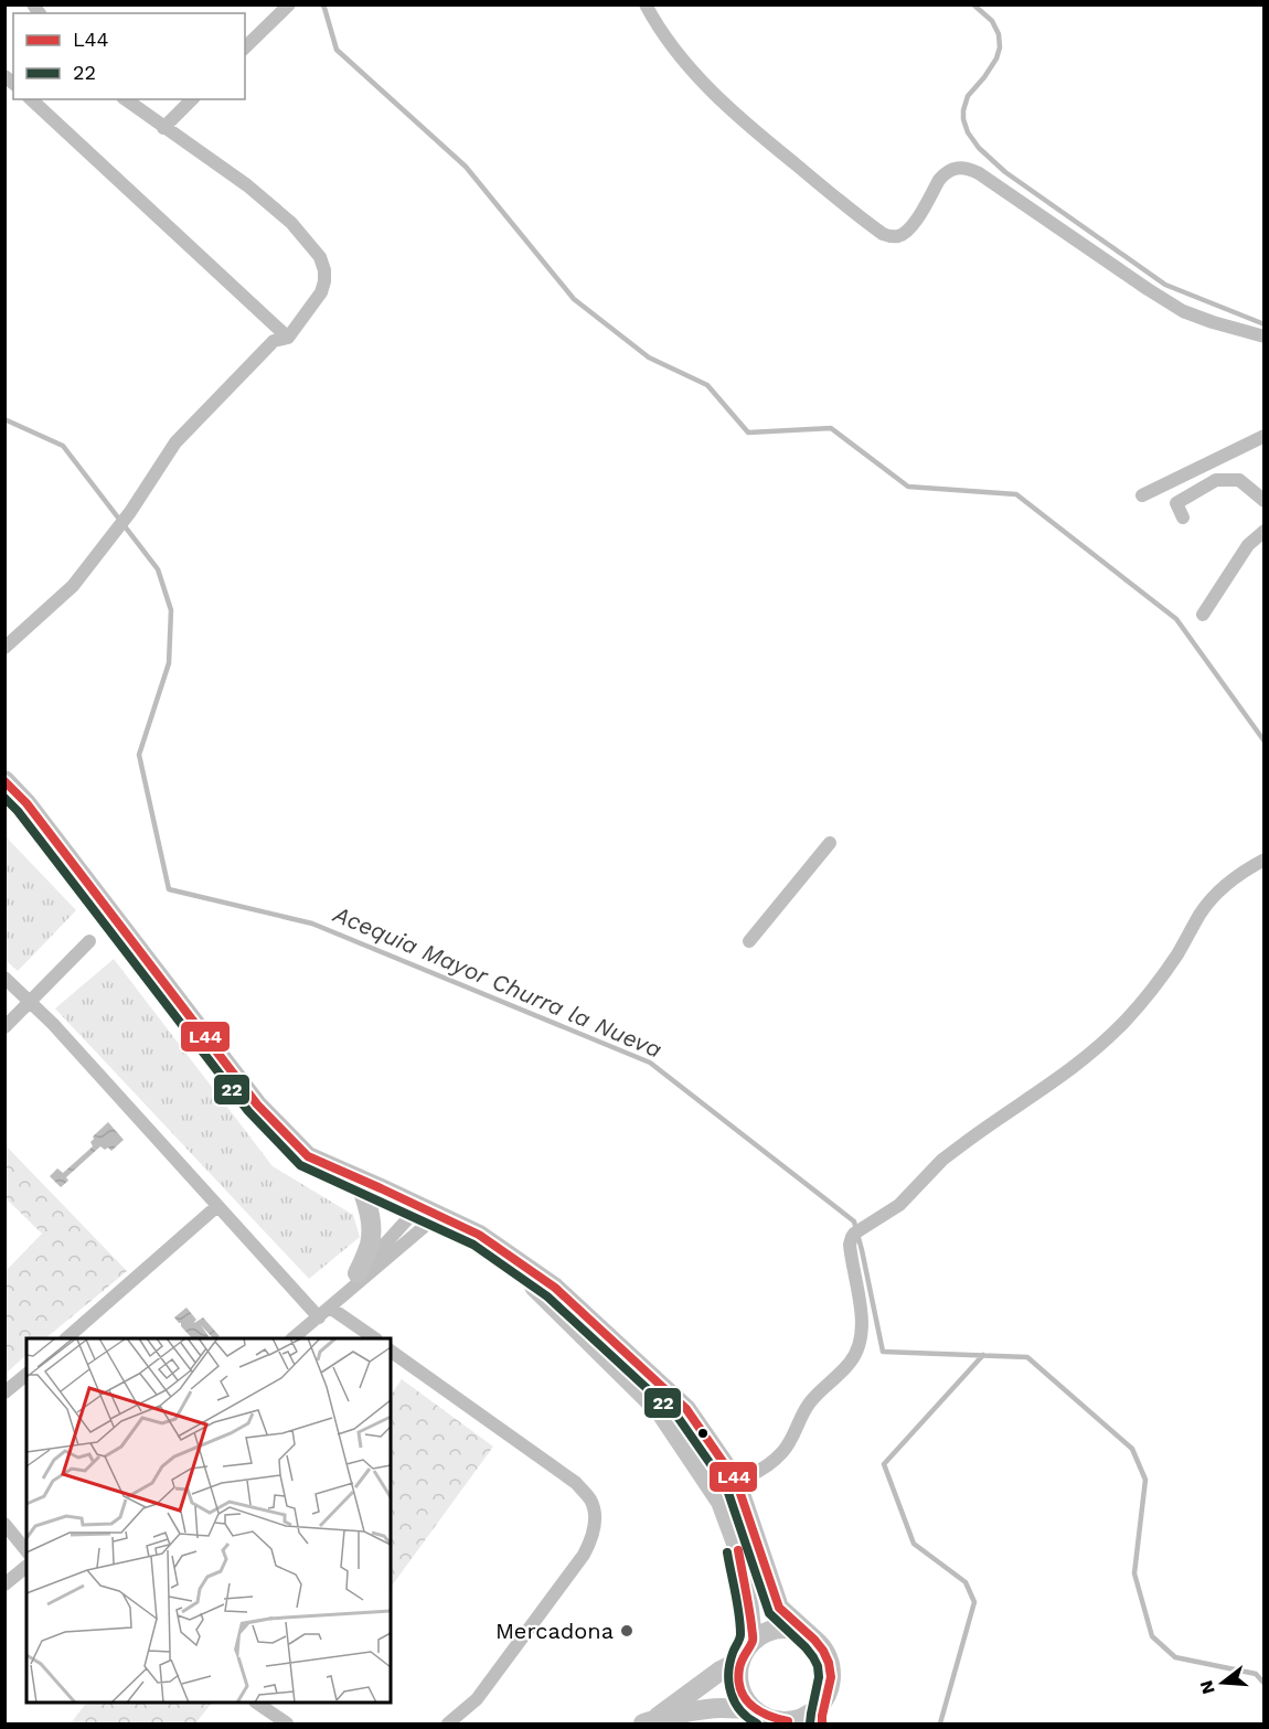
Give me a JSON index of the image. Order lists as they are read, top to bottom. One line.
{"water":["Acequia Mayor Churra la Nueva"],"places":["Mercadona"],"lines":["transit line L44","transit line 22"],"legend":["L44","22"],"north":"left"}
